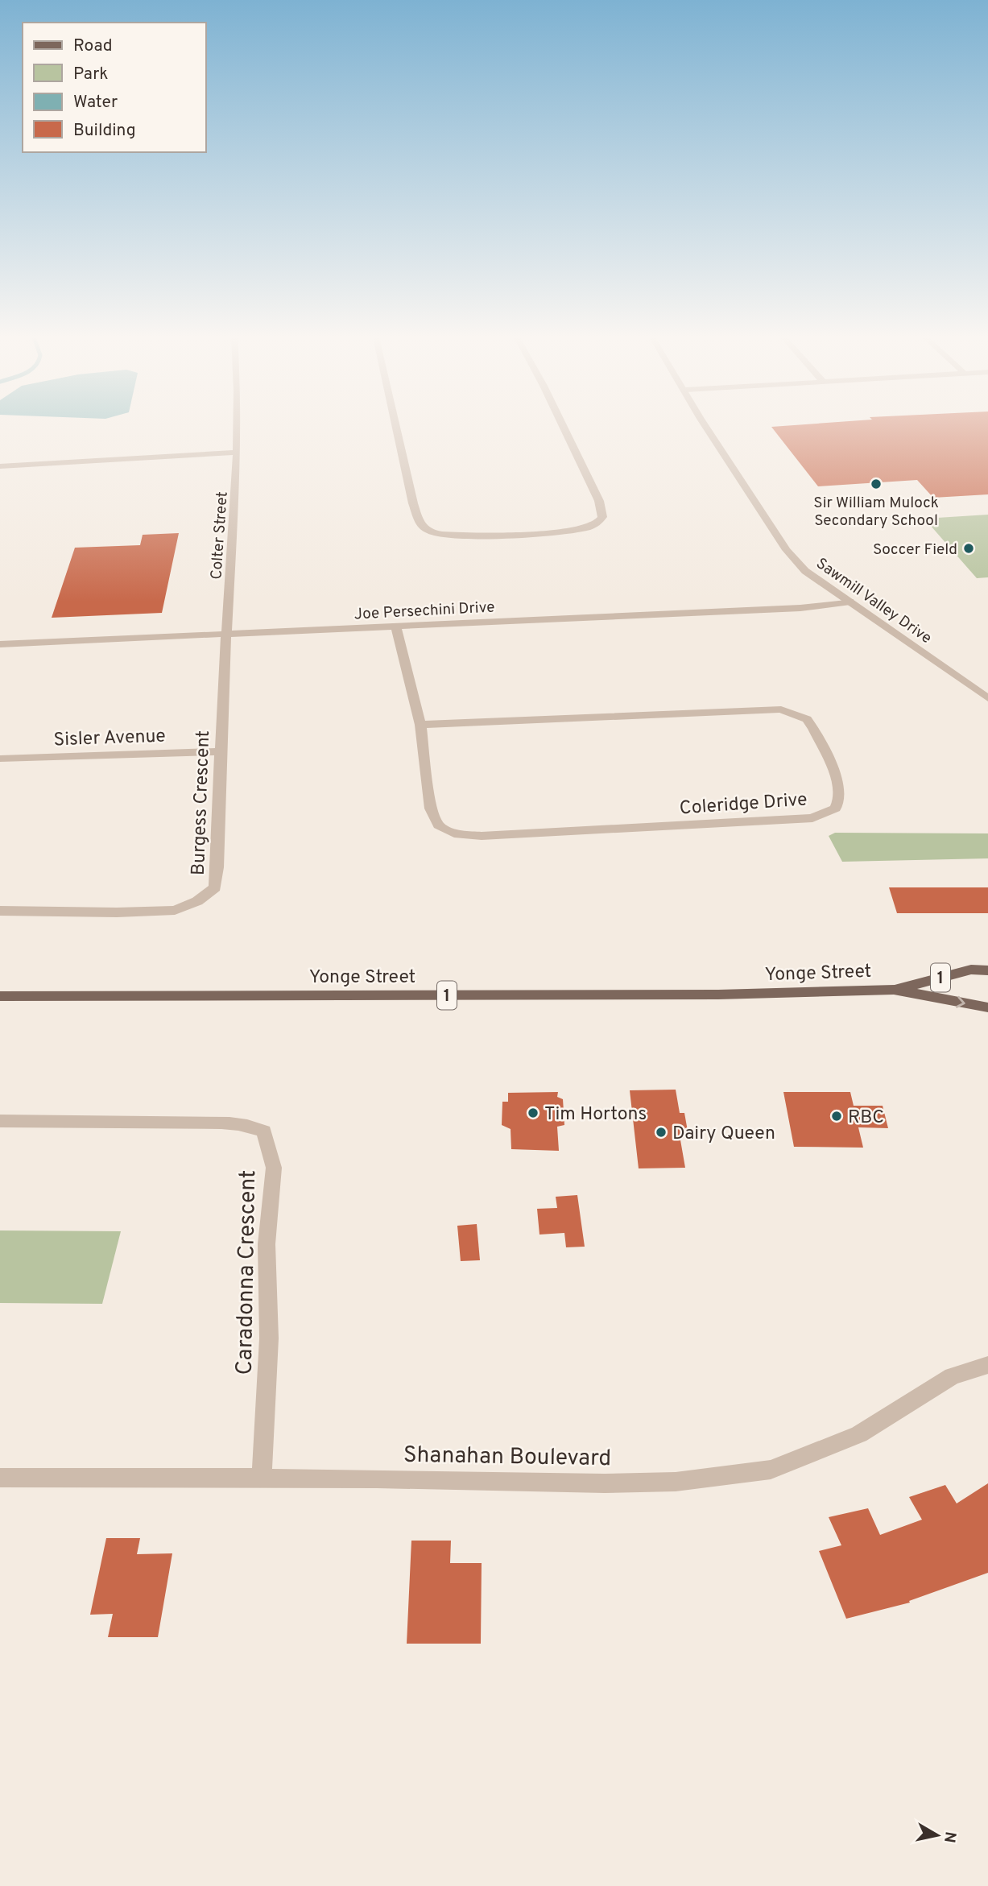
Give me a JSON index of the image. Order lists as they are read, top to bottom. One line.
{"streets":{"main road":["Yonge Street","1"],"street":["Colter Street","Sawmill Valley Drive","Joe Persechini Drive","Sisler Avenue","Burgess Crescent","Coleridge Drive","Caradonna Crescent","Shanahan Boulevard"]},"crossings":[["Colter Street","Joe Persechini Drive"],["Colter Street","Burgess Crescent"],["Sawmill Valley Drive","Joe Persechini Drive"],["Joe Persechini Drive","Burgess Crescent"],["Joe Persechini Drive","Coleridge Drive"],["Sisler Avenue","Burgess Crescent"],["Caradonna Crescent","Shanahan Boulevard"]],"places":["Sir William Mulock Secondary School","Soccer Field","Tim Hortons","RBC","Dairy Queen"],"legend":["Road","Park","Water","Building"],"north":"right"}
